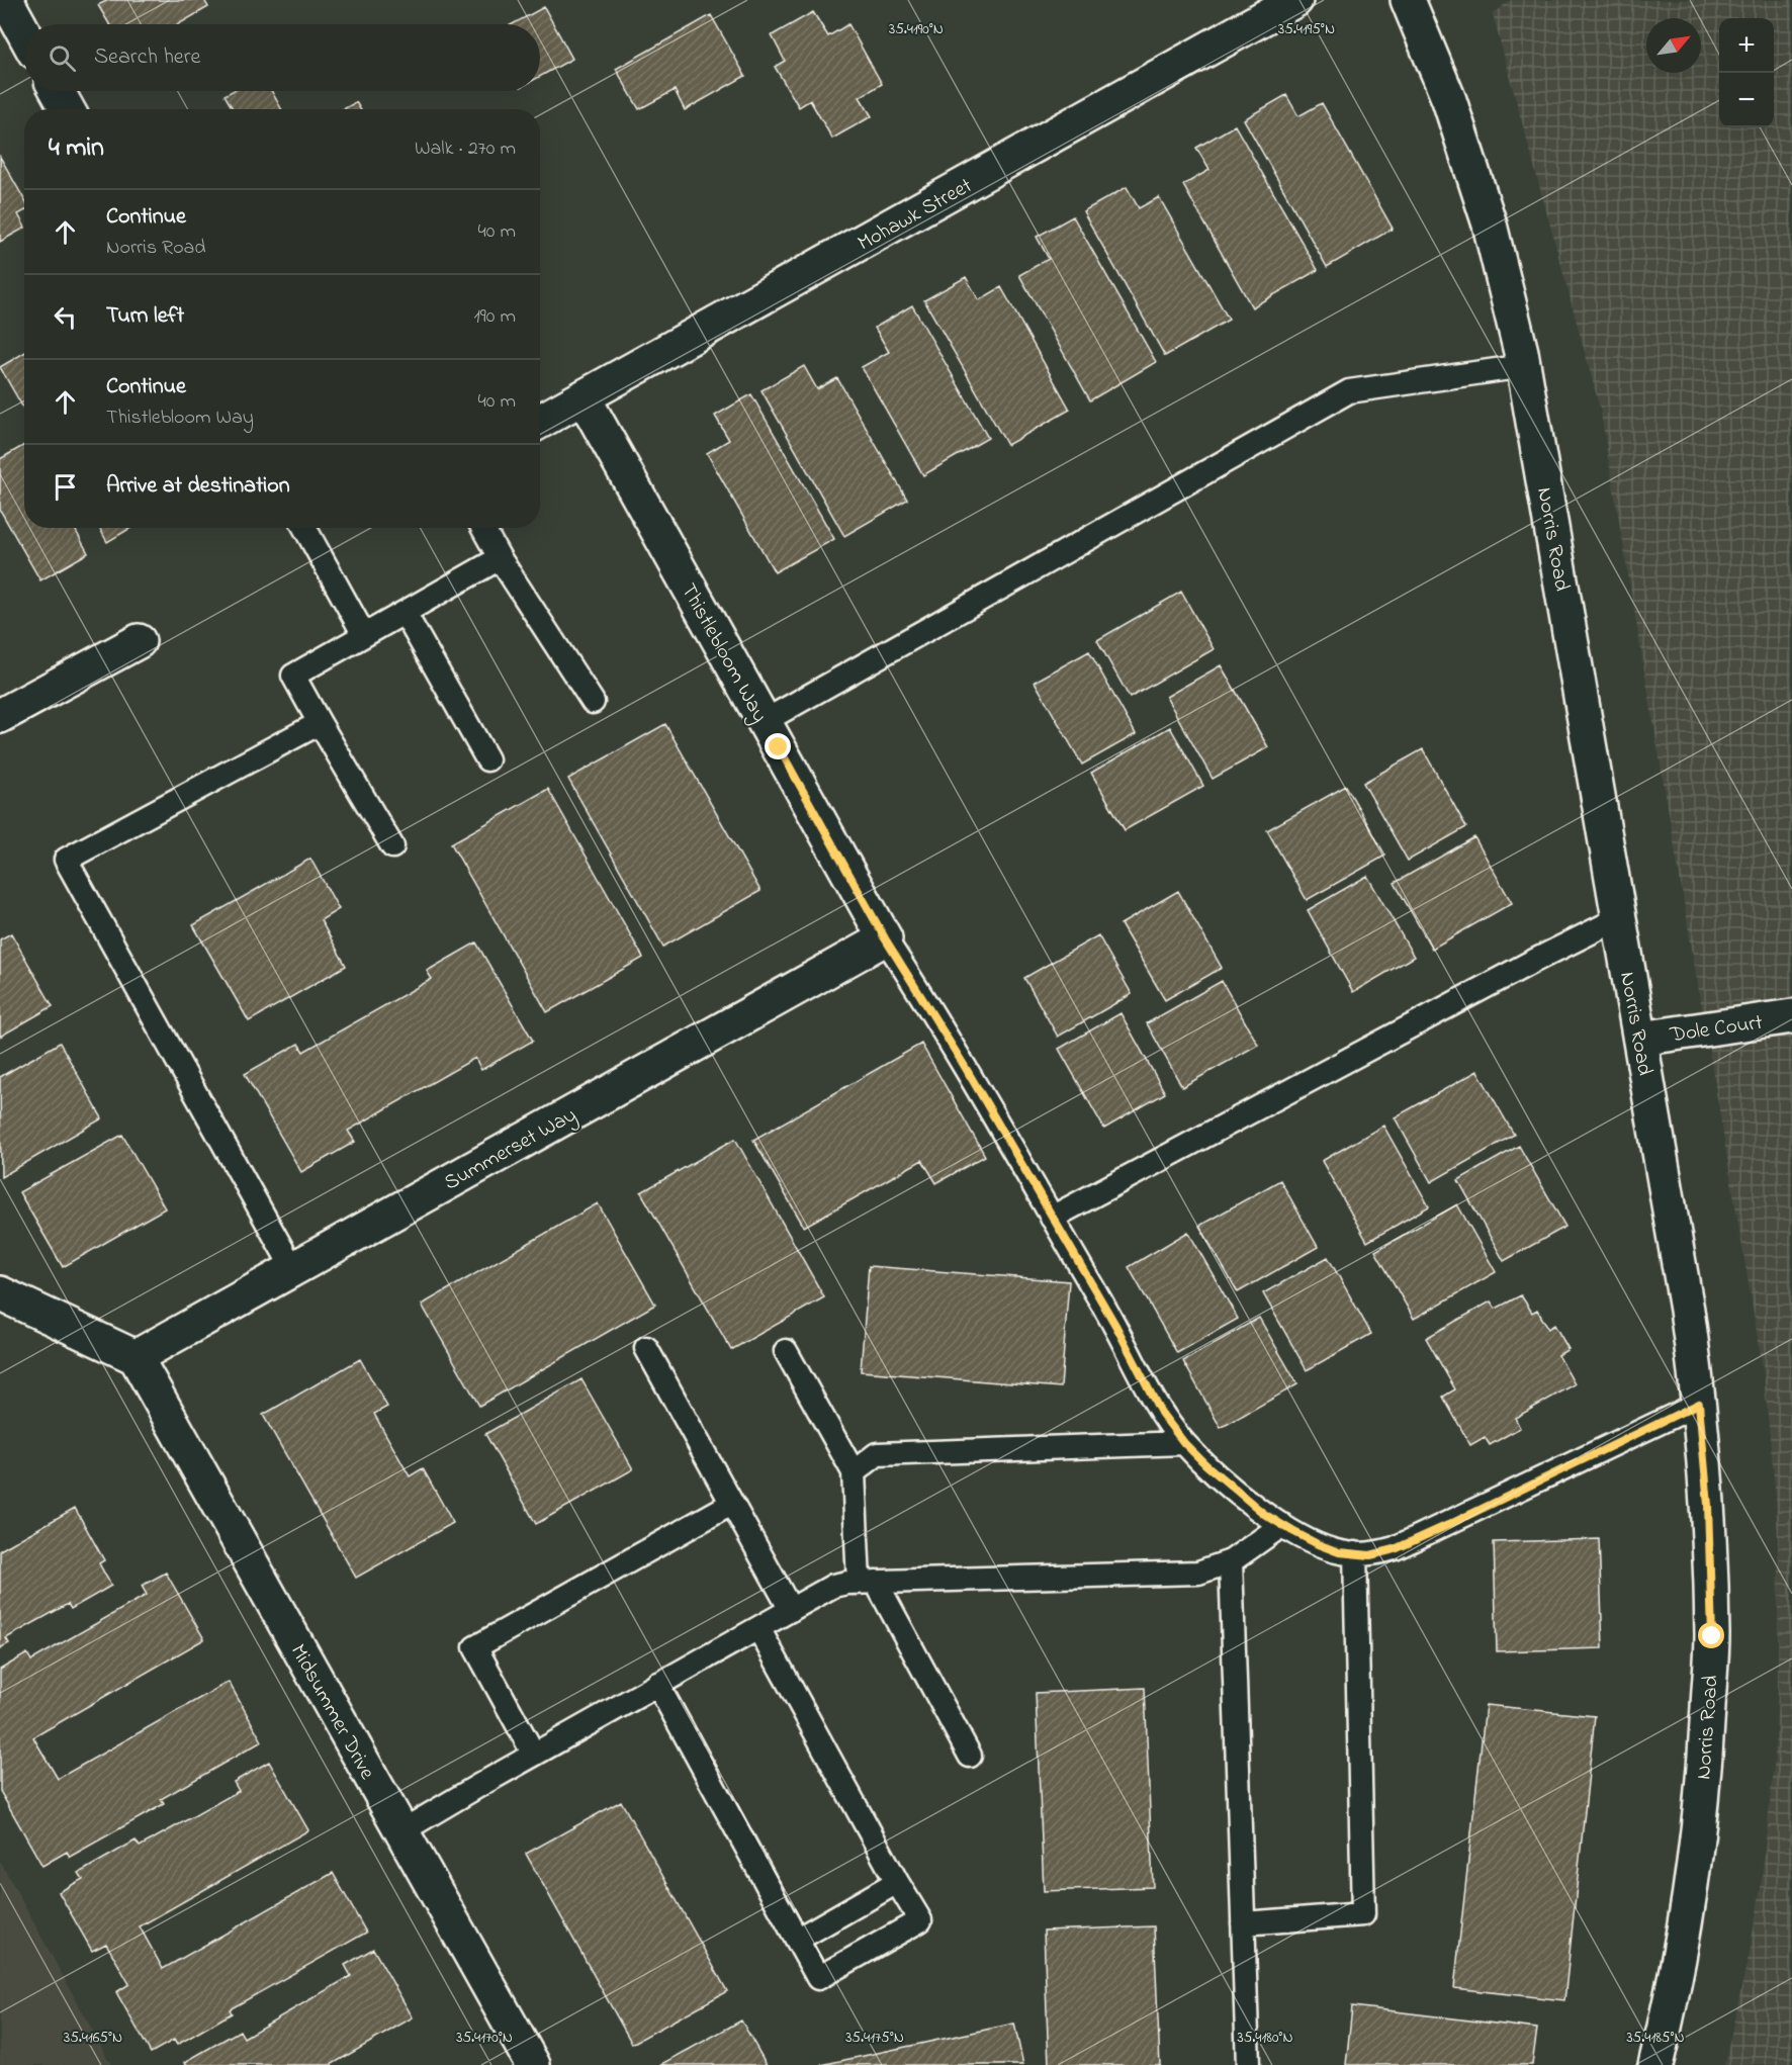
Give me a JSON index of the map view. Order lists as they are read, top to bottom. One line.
{"streets":{"street":["Mohawk Street","Norris Road","Thistlebloom Way","Dole Court","Summerset Way","Midsummer Drive"]},"crossings":[["Mohawk Street","Thistlebloom Way"],["Norris Road","Dole Court"],["Thistlebloom Way","Summerset Way"],["Summerset Way","Midsummer Drive"]],"north":"top right","page":{"map_buttons":["+","−"],"search":"Search here","heading":["4 min","Walk · 270 m"],"list":[["Continue","Norris Road","40 m"],["Turn left","190 m"],["Continue","Thistlebloom Way","40 m"],"Arrive at destination"]},"coordinates":["35.4190°N","35.4195°N","35.4165°N","35.4170°N","35.4175°N","35.4180°N","35.4185°N"]}
